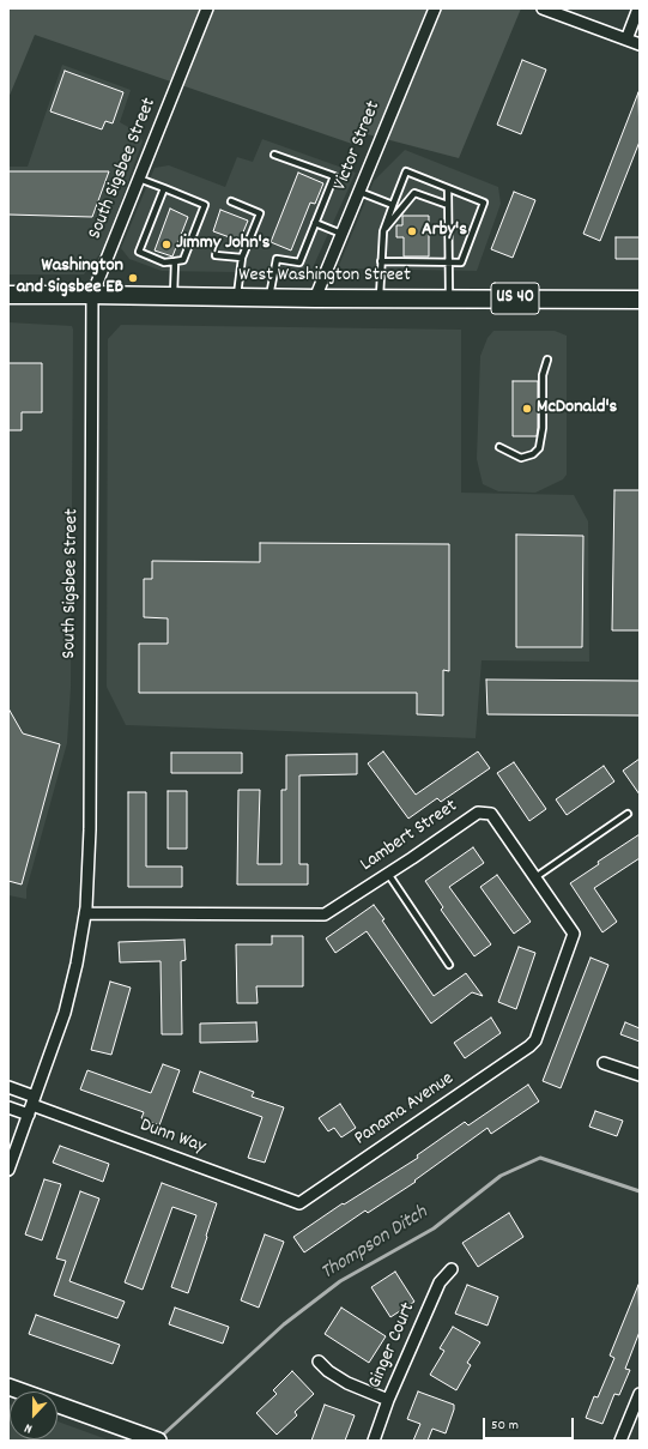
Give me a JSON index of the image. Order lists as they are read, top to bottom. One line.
{"streets":{"main road":["West Washington Street","US 40"],"street":["Victor Street","South Sigsbee Street","Lambert Street","Panama Avenue","Dunn Way","Ginger Court"]},"crossings":[["Victor Street","West Washington Street"],["South Sigsbee Street","West Washington Street"],["South Sigsbee Street","Lambert Street"],["South Sigsbee Street","Dunn Way"],["Lambert Street","Panama Avenue"],["Panama Avenue","Dunn Way"]],"water":["Thompson Ditch"],"places":["Arby's","Jimmy John's","Washington and Sigsbee EB","McDonald's"],"scale_bar":"50 m","north":"bottom"}
